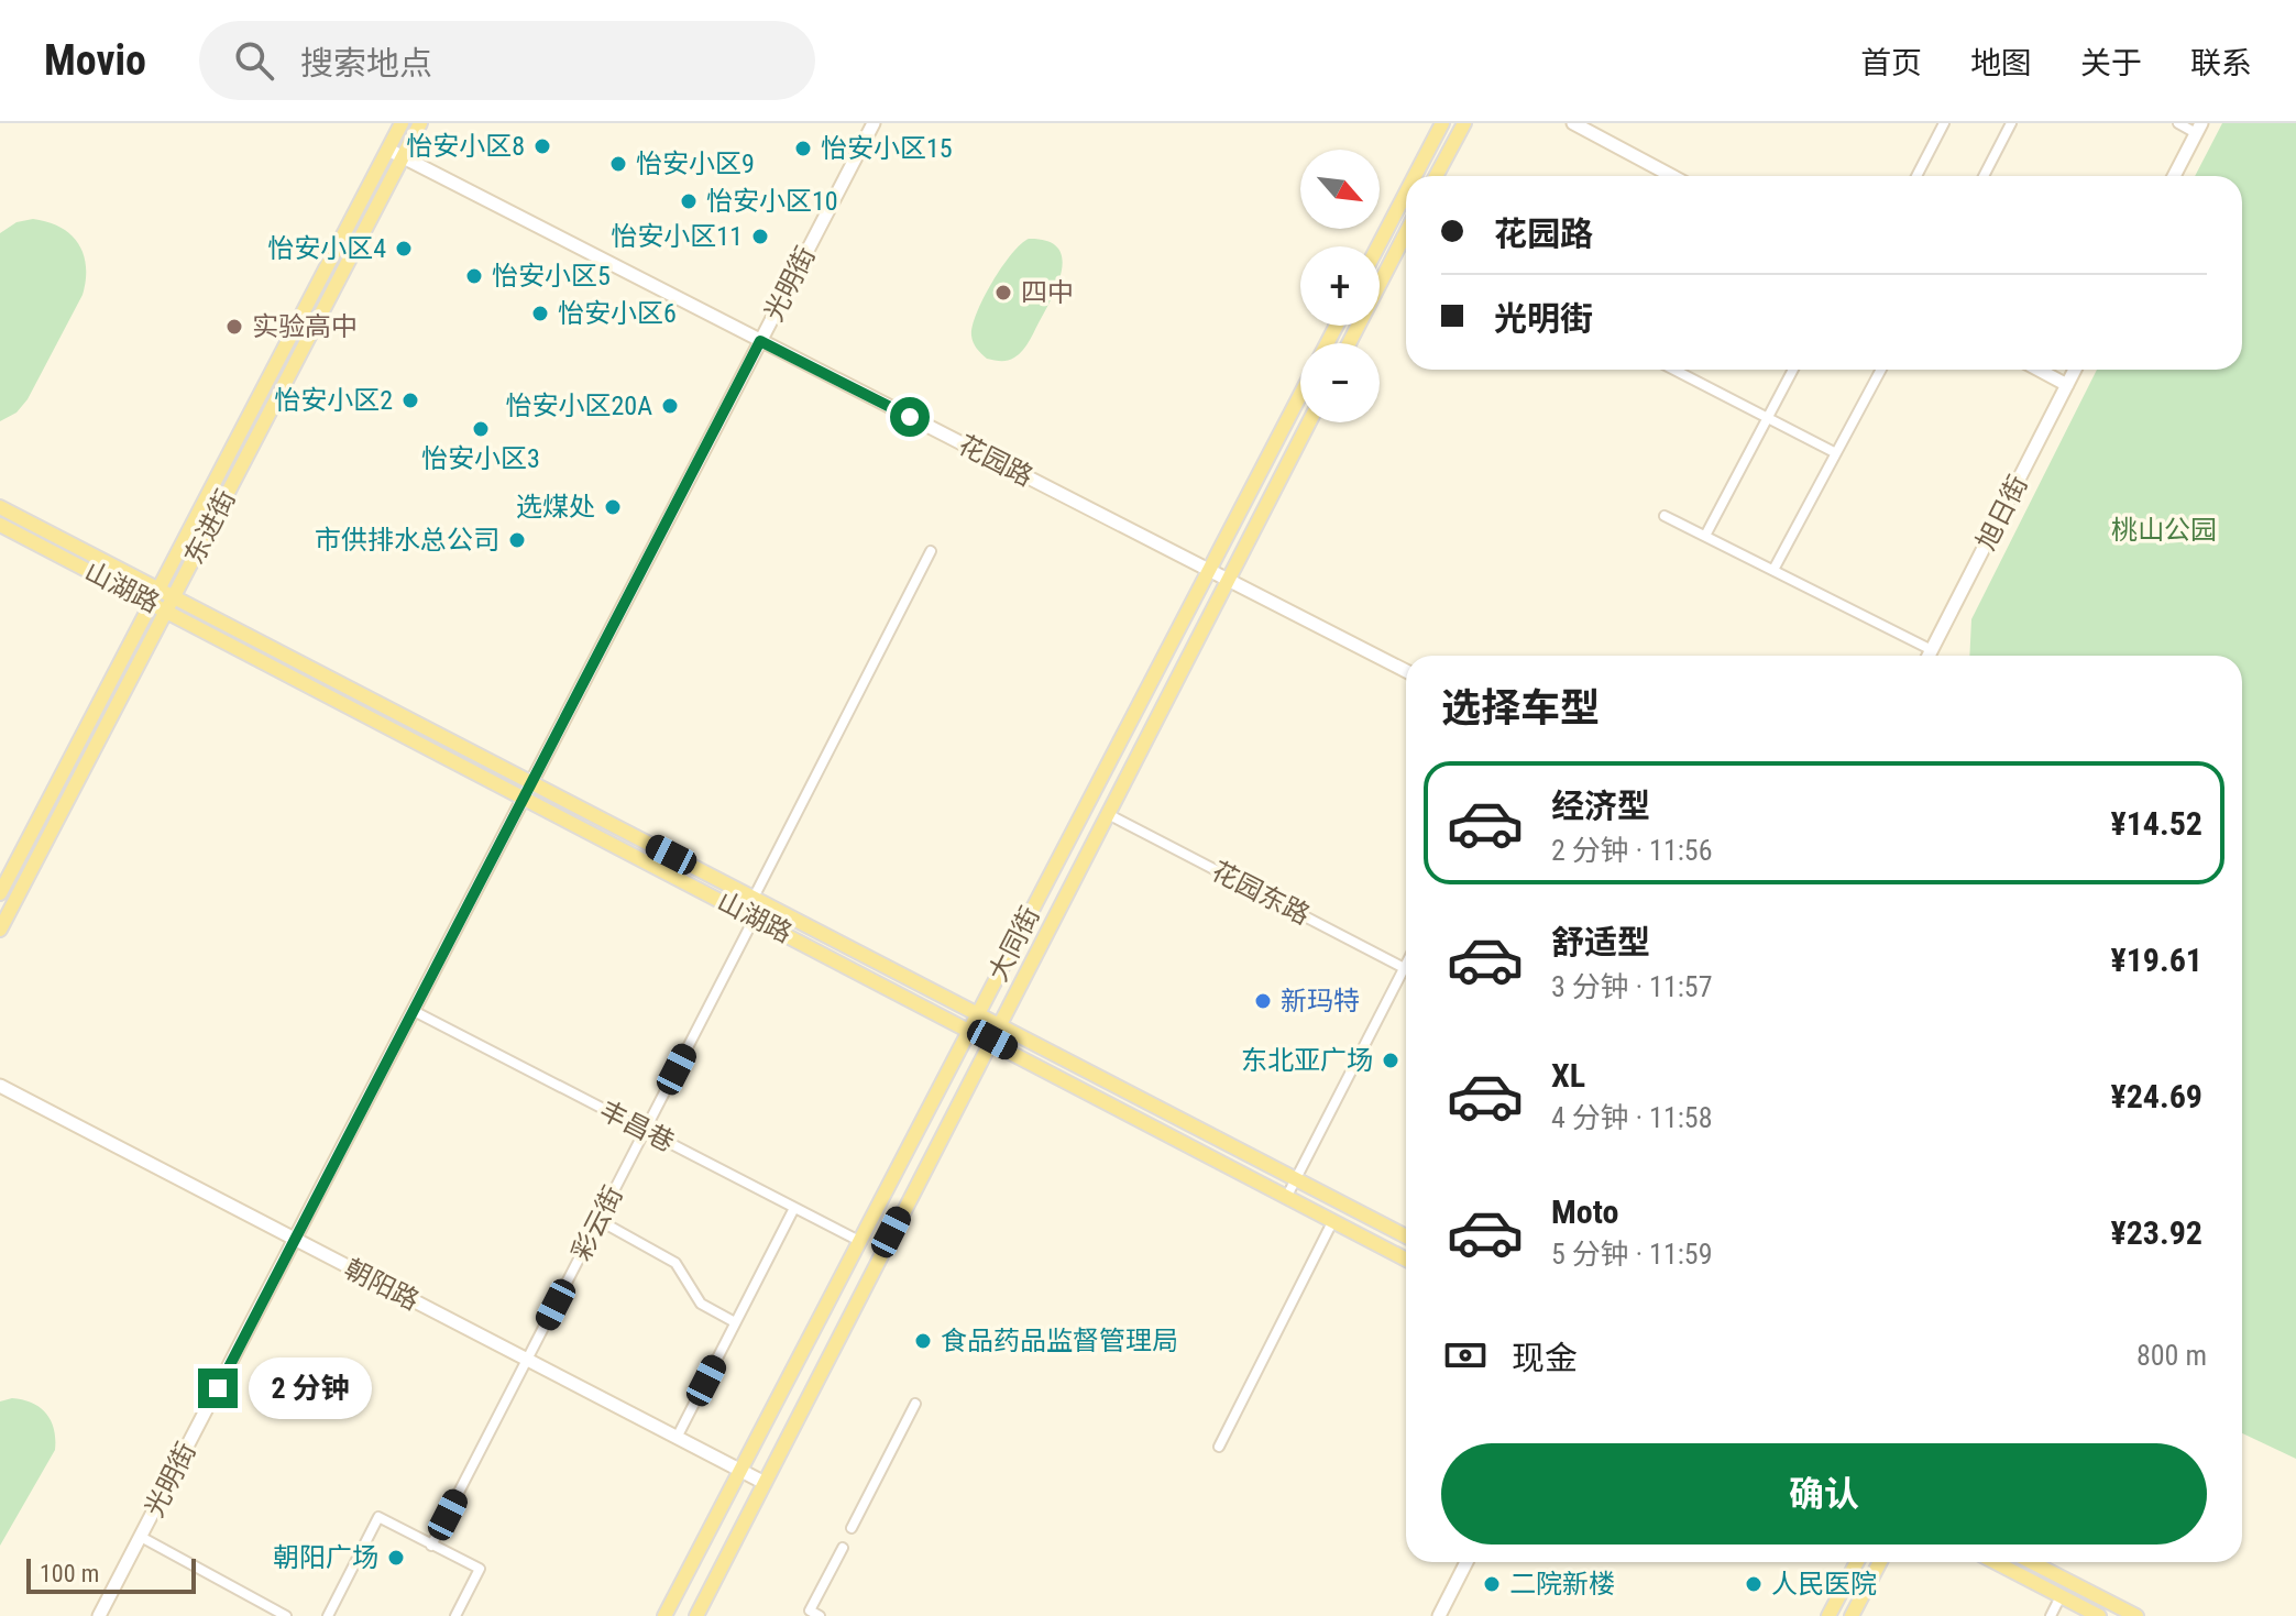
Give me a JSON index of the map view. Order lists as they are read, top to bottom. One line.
{"streets":{"main road":["东进街","山湖路","大同街"],"street":["光明街","花园路","旭日街","花园东路","丰昌巷","彩云街","朝阳路"]},"crossings":[["光明街","花园路"],["光明街","山湖路"],["光明街","丰昌巷"],["光明街","朝阳路"],["花园路","东进街"],["花园路","大同街"],["东进街","山湖路"],["山湖路","大同街"],["山湖路","彩云街"],["花园东路","大同街"],["大同街","丰昌巷"],["大同街","朝阳路"],["丰昌巷","彩云街"],["彩云街","朝阳路"]],"parks":["桃山公园"],"places":["怡安小区8","怡安小区15","怡安小区9","怡安小区10","怡安小区11","怡安小区4","怡安小区5","四中","怡安小区6","实验高中","怡安小区2","怡安小区20A","怡安小区3","选煤处","市供排水总公司","新玛特","东北亚广场","食品药品监督管理局","朝阳广场","二院新楼","人民医院"],"scale_bar":"100 m","north":"bottom right","page":{"header":"Movio","search":"搜索地点","nav":["首页","地图","关于","联系"],"map_buttons":["+","−"],"banner":["花园路","光明街"],"heading":"选择车型","list":[{"name":"经济型","note":"2 分钟 · 11:56","value":"¥14.52"},{"name":"舒适型","note":"3 分钟 · 11:57","value":"¥19.61"},{"name":"XL","note":"4 分钟 · 11:58","value":"¥24.69"},{"name":"Moto","note":"5 分钟 · 11:59","value":"¥23.92"}],"pay":["现金","800 m"],"bubble":"2 分钟","buttons":"确认","scale":"100 m"}}
